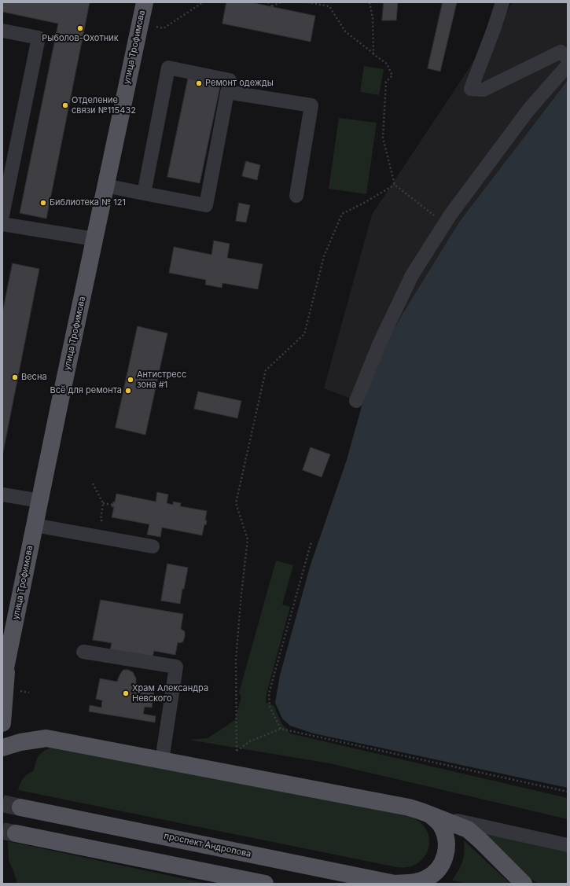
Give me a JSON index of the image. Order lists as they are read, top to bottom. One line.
{"streets":{"main road":["улица Трофимова","проспект Андропова"]},"places":["Рыболов-Охотник","Ремонт одежды","Отделение связи №115432","Библиотека № 121","Весна","Антистресс зона #1","Всё для ремонта","Храм Александра Невского"]}
